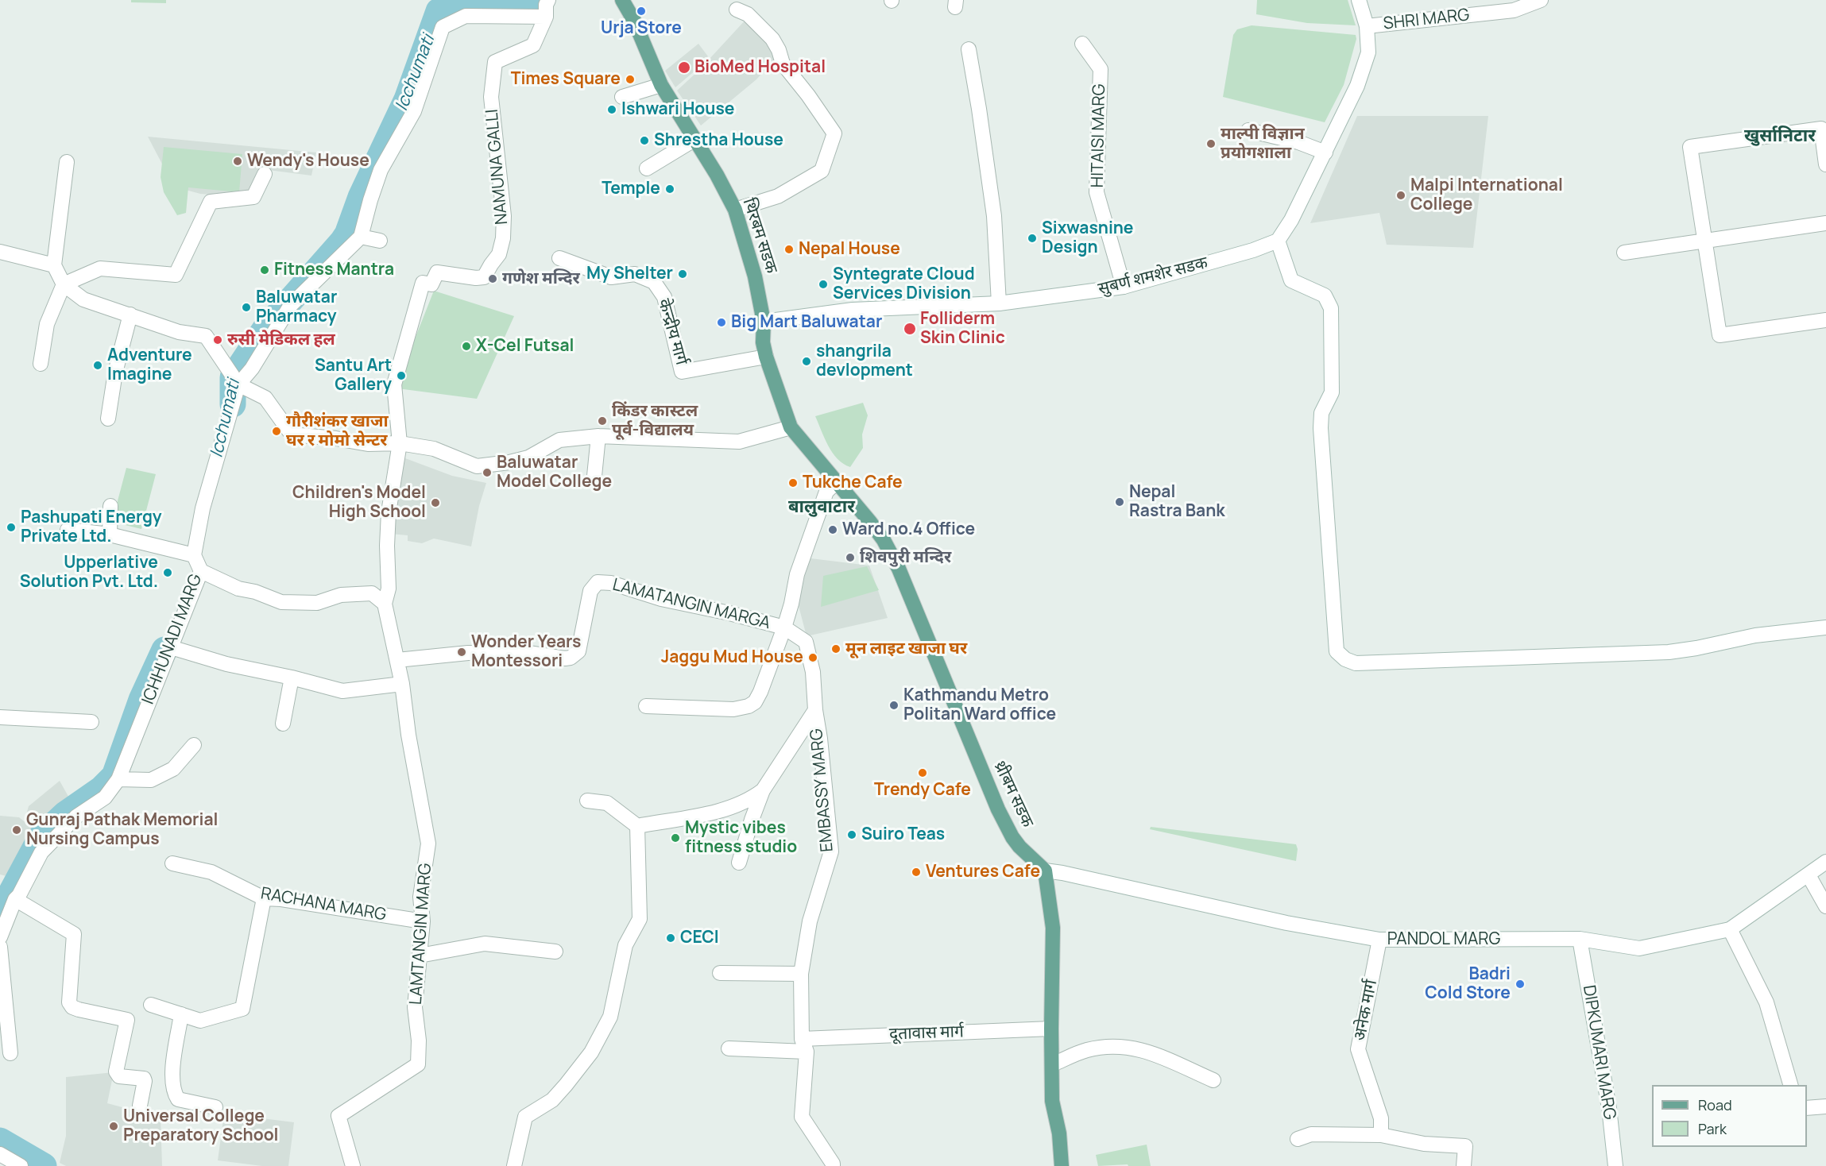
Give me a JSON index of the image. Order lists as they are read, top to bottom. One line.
{"streets":{"main road":["थिरबम सडक","थ्रीबम सडक"],"street":["SHRI MARG","HITAISI MARG","NAMUNA GALLI","सुबर्ण शमशेर सडक","केन्द्रीय मार्ग","LAMATANGIN MARGA","ICHHUNADI MARG","EMBASSY MARG","RACHANA MARG","LAMTANGIN MARG","PANDOL MARG","अनेक मार्ग","दूतावास मार्ग","DIPKUMARI MARG"]},"crossings":[["HITAISI MARG","सुबर्ण शमशेर सडक"],["थिरबम सडक","सुबर्ण शमशेर सडक"],["थिरबम सडक","केन्द्रीय मार्ग"],["थिरबम सडक","थ्रीबम सडक"],["LAMATANGIN MARGA","EMBASSY MARG"],["LAMATANGIN MARGA","LAMTANGIN MARG"],["EMBASSY MARG","दूतावास मार्ग"],["थ्रीबम सडक","PANDOL MARG"],["RACHANA MARG","LAMTANGIN MARG"],["PANDOL MARG","अनेक मार्ग"],["PANDOL MARG","DIPKUMARI MARG"]],"districts":["खुर्सानिटार","बालुवाटार"],"water":["Icchumati"],"places":["Urja Store","BioMed Hospital","Times Square","Ishwari House","Shrestha House","माल्पी विज्ञान प्रयोगशाला","Wendy's House","Temple","Malpi International College","Sixwasnine Design","Nepal House","Fitness Mantra","My Shelter","गणेश मन्दिर","Syntegrate Cloud Services Division","Baluwatar Pharmacy","Big Mart Baluwatar","Folliderm Skin Clinic","रुसी मेडिकल हल","X-Cel Futsal","shangrila devlopment","Adventure Imagine","Santu Art Gallery","किंडर कास्टल पूर्व-विद्यालय","गौरीशंकर खाजा घर र मोमो सेन्टर","Baluwatar Model College","Tukche Cafe","Nepal Rastra Bank","Children's Model High School","Pashupati Energy Private Ltd.","Ward no.4 Office","शिवपुरी मन्दिर","Upperlative Solution Pvt. Ltd.","मून लाइट खाजा घर","Wonder Years Montessori","Jaggu Mud House","Kathmandu Metro Politan Ward office","Trendy Cafe","Gunraj Pathak Memorial Nursing Campus","Suiro Teas","Mystic vibes fitness studio","Ventures Cafe","CECI","Badri Cold Store","Universal College Preparatory School"],"legend":["Road","Park"]}
